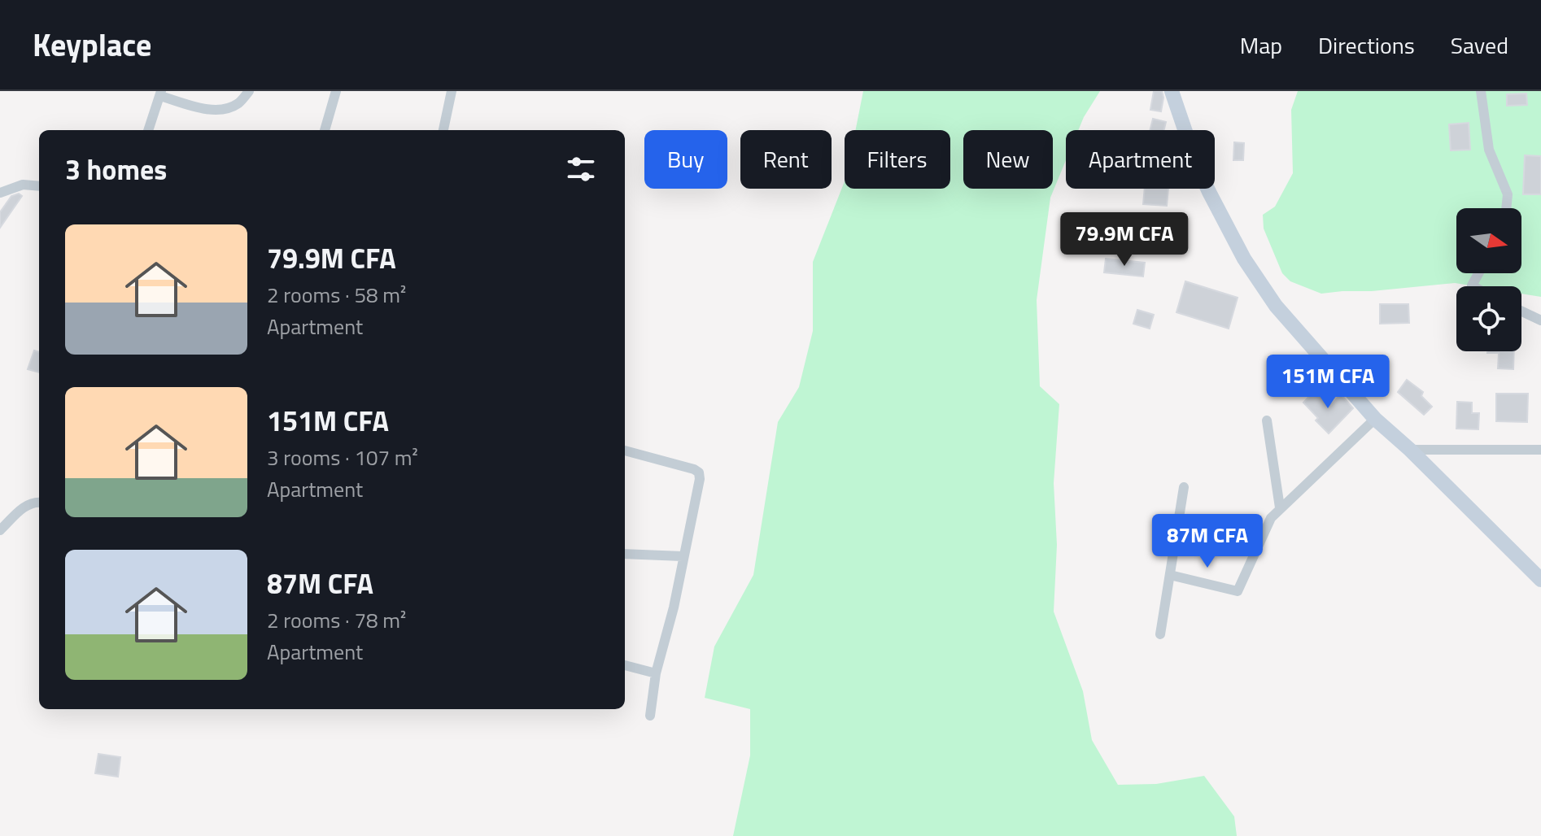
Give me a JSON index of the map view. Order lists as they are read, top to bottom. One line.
{"north":"right","page":{"header":"Keyplace","nav":["Map","Directions","Saved"],"chip":["Buy","Rent","Filters","New","Apartment"],"heading":"3 homes","list":[{"name":"79.9M CFA","note":"2 rooms · 58 m² · Apartment"},{"name":"151M CFA","note":"3 rooms · 107 m² · Apartment"},{"name":"87M CFA","note":"2 rooms · 78 m² · Apartment"}],"price":["79.9M CFA","151M CFA","87M CFA"]}}
